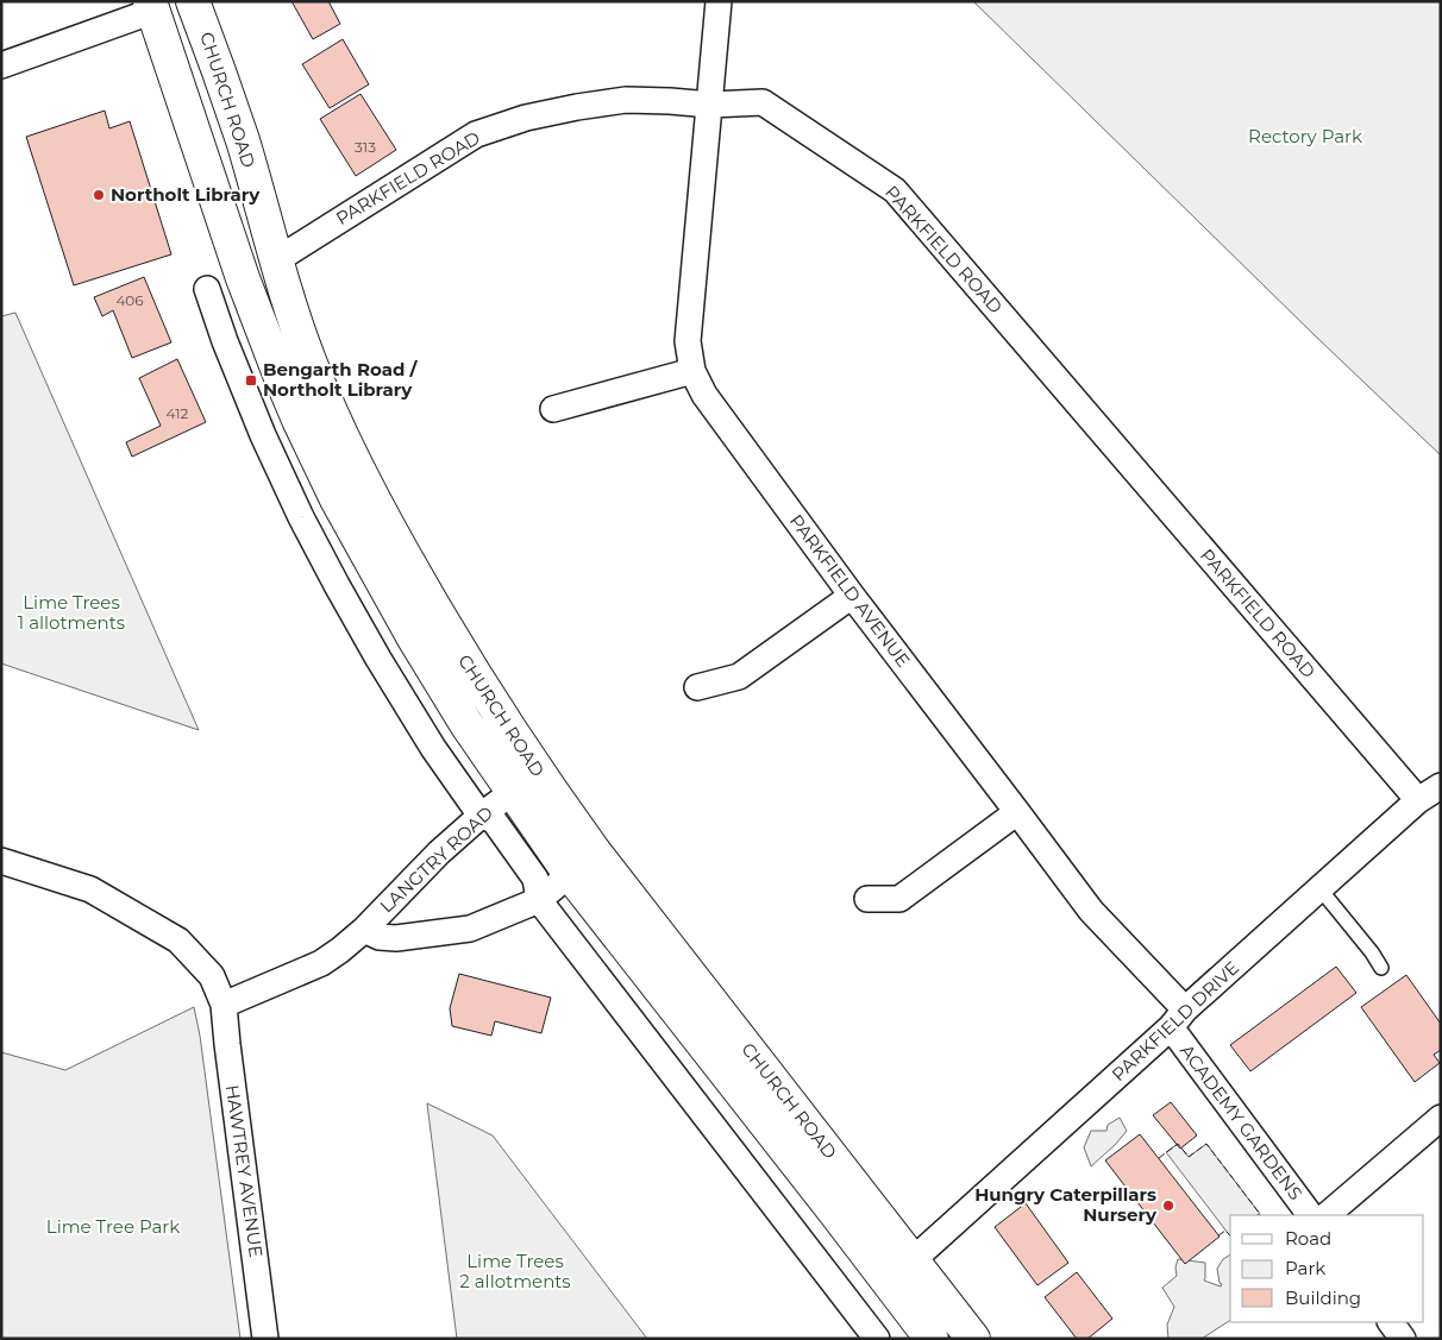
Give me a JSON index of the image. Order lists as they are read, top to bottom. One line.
{"streets":{"highway":["CHURCH ROAD"],"street":["PARKFIELD ROAD","PARKFIELD AVENUE","LANGTRY ROAD","PARKFIELD DRIVE","ACADEMY GARDENS","HAWTREY AVENUE"]},"crossings":[["CHURCH ROAD","PARKFIELD ROAD"],["CHURCH ROAD","LANGTRY ROAD"],["CHURCH ROAD","PARKFIELD DRIVE"],["PARKFIELD ROAD","PARKFIELD AVENUE"],["PARKFIELD ROAD","PARKFIELD DRIVE"],["PARKFIELD AVENUE","PARKFIELD DRIVE"],["PARKFIELD AVENUE","ACADEMY GARDENS"],["LANGTRY ROAD","HAWTREY AVENUE"],["PARKFIELD DRIVE","ACADEMY GARDENS"]],"parks":["Rectory Park","Lime Trees 1 allotments","Lime Tree Park","Lime Trees 2 allotments"],"places":{"other":["Northolt Library","Hungry Caterpillars Nursery"],"transit":["Bengarth Road / Northolt Library"]},"house_numbers":["313","406","412"],"legend":["Road","Park","Building"]}
